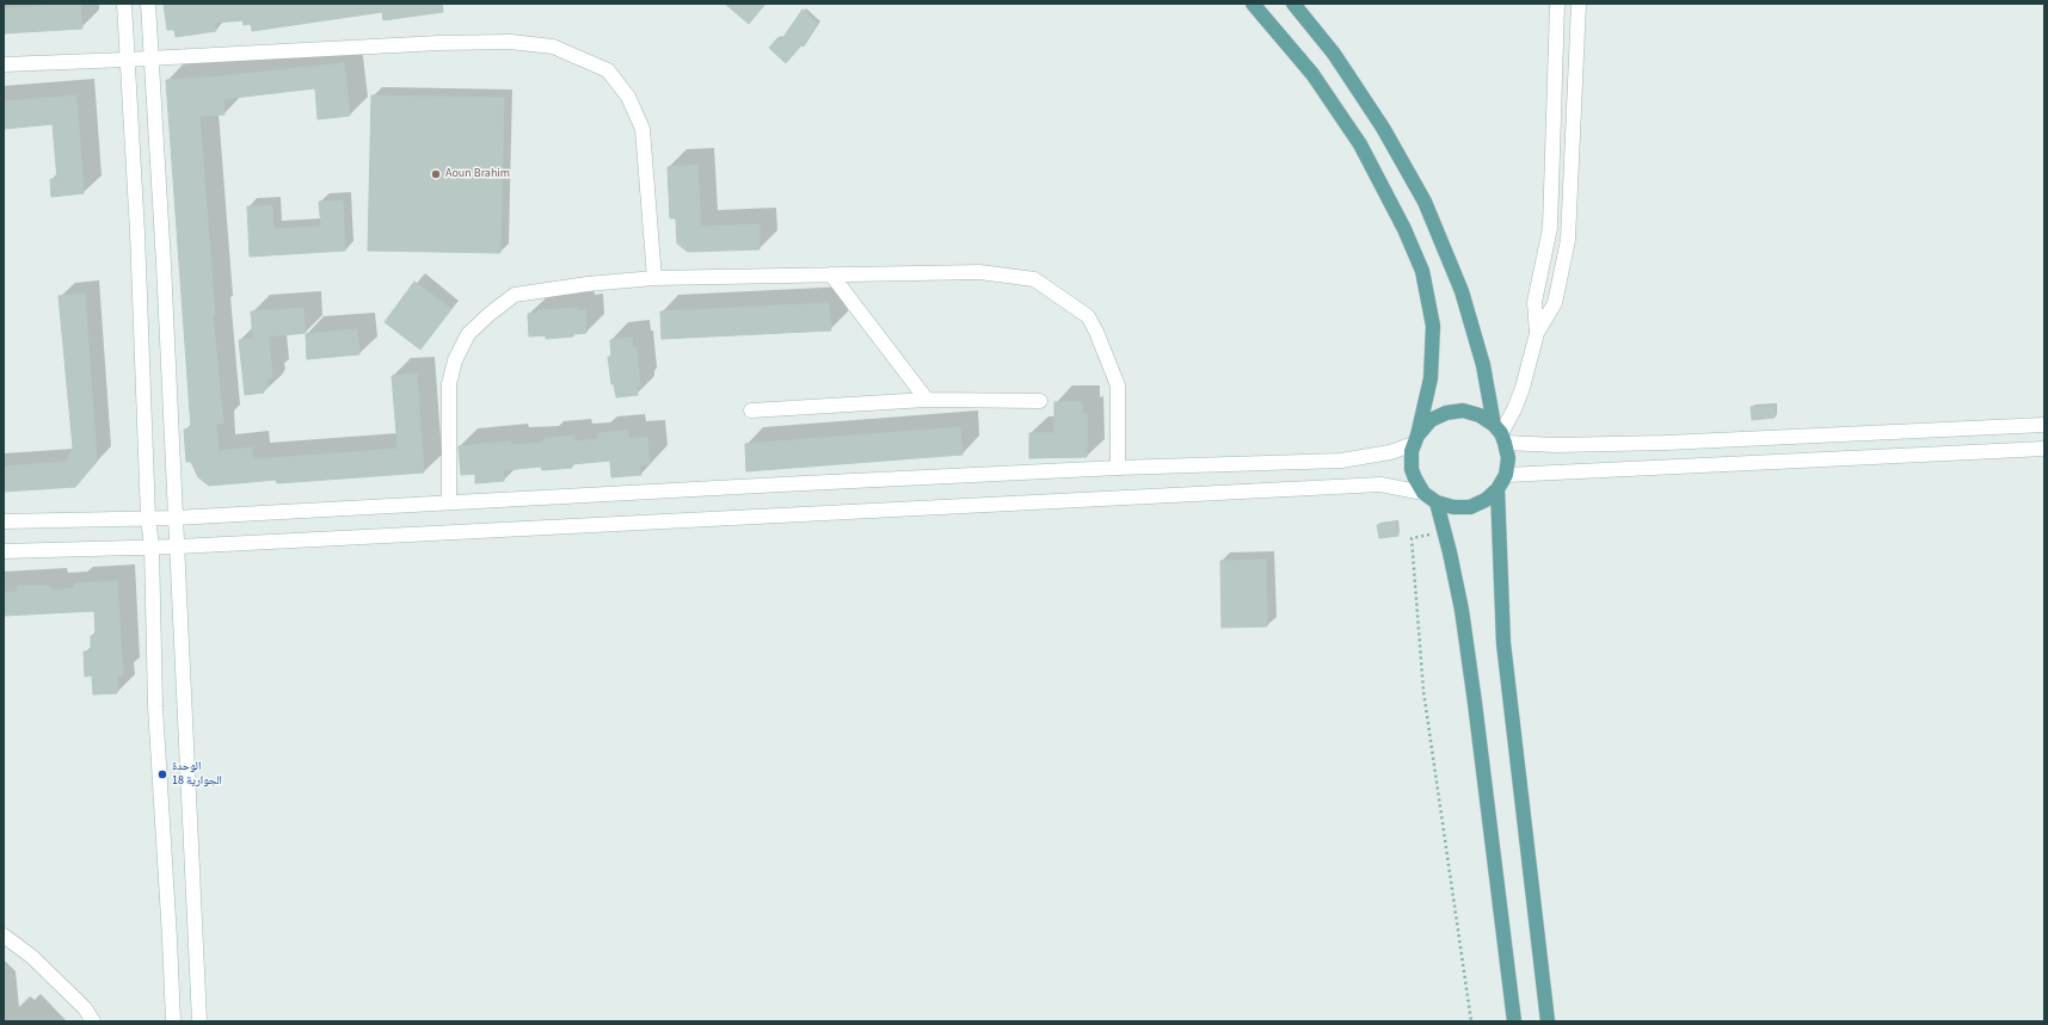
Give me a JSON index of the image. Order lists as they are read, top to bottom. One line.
{"places":["Aoun Brahim","الوحدة الجوارية 18"]}
